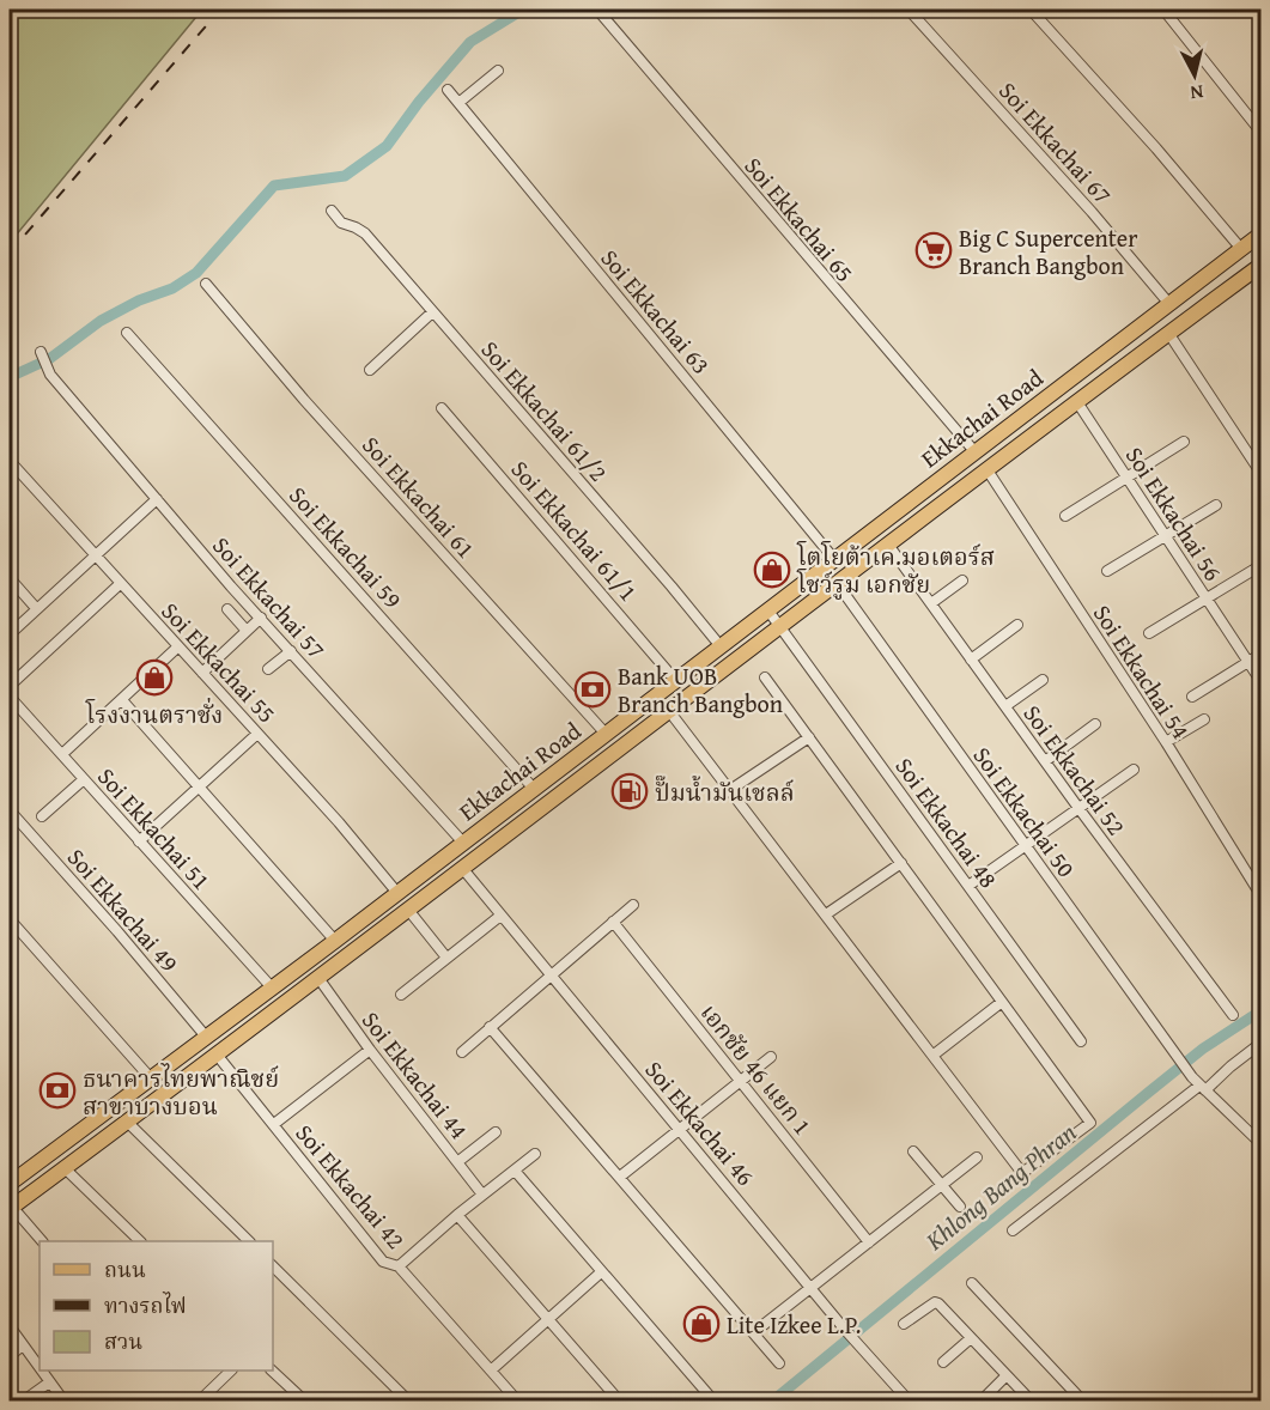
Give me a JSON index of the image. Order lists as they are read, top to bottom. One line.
{"streets":{"main road":["Ekkachai Road"],"street":["Soi Ekkachai 67","Soi Ekkachai 65","Soi Ekkachai 63","Soi Ekkachai 61/2","Soi Ekkachai 61","Soi Ekkachai 56","Soi Ekkachai 61/1","Soi Ekkachai 59","Soi Ekkachai 57","Soi Ekkachai 55","Soi Ekkachai 54","Soi Ekkachai 52","Soi Ekkachai 50","Soi Ekkachai 48","Soi Ekkachai 51","Soi Ekkachai 49","เอกชัย 46 แยก 1","Soi Ekkachai 44","Soi Ekkachai 46","Soi Ekkachai 42"]},"crossings":[["Soi Ekkachai 67","Ekkachai Road"],["Soi Ekkachai 65","Ekkachai Road"],["Soi Ekkachai 63","Ekkachai Road"],["Soi Ekkachai 61/2","Ekkachai Road"],["Ekkachai Road","Soi Ekkachai 61"],["Ekkachai Road","Soi Ekkachai 56"],["Ekkachai Road","Soi Ekkachai 61/1"],["Ekkachai Road","Soi Ekkachai 59"],["Ekkachai Road","Soi Ekkachai 57"],["Ekkachai Road","Soi Ekkachai 55"],["Ekkachai Road","Soi Ekkachai 54"],["Ekkachai Road","Soi Ekkachai 52"],["Ekkachai Road","Soi Ekkachai 50"],["Ekkachai Road","Soi Ekkachai 48"],["Ekkachai Road","Soi Ekkachai 51"],["Ekkachai Road","Soi Ekkachai 49"],["Ekkachai Road","Soi Ekkachai 44"],["Ekkachai Road","Soi Ekkachai 46"],["Ekkachai Road","Soi Ekkachai 42"]],"water":["Khlong Bang Phran"],"places":{"supermarket":["Big C Supercenter Branch Bangbon"],"shop":["โตโยต้าเค.มอเตอร์ส โชว์รูม เอกชัย","โรงงานตราชั่ง","Lite Izkee L.P."],"bank":["Bank UOB Branch Bangbon","ธนาคารไทยพาณิชย์ สาขาบางบอน"],"fuel station":["ปั๊มน้ำมันเชลล์"]},"legend":["ถนน","ทางรถไฟ","สวน"],"north":"bottom"}
